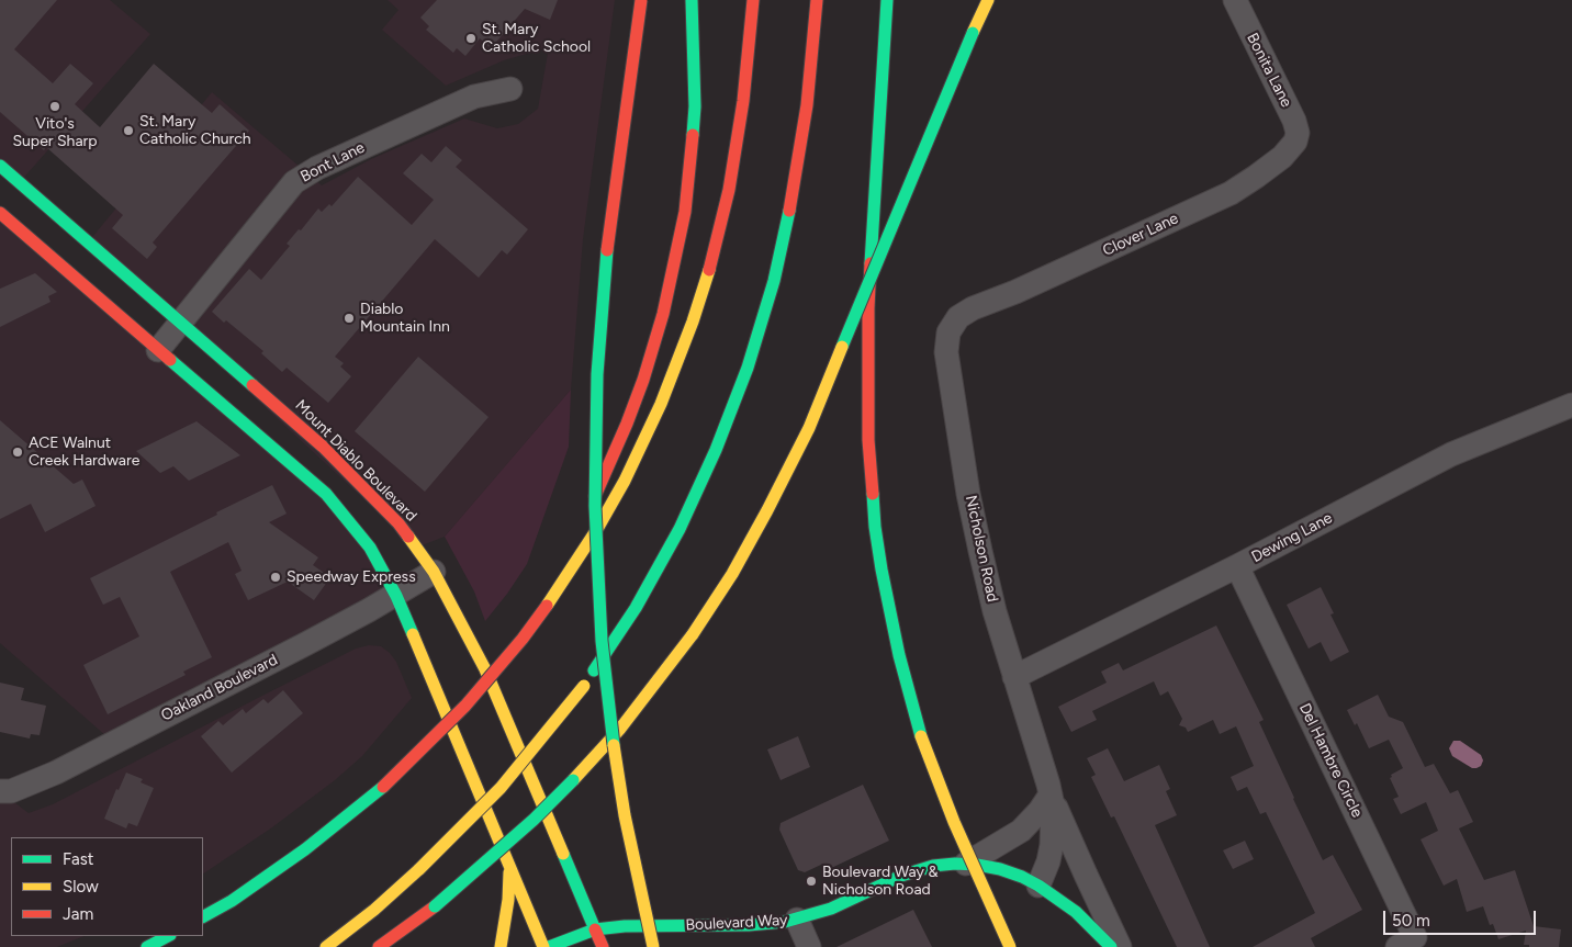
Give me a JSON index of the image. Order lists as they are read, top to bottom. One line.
{"streets":{"main road":["Mount Diablo Boulevard","Boulevard Way"],"street":["Bonita Lane","Bont Lane","Clover Lane","Dewing Lane","Nicholson Road","Oakland Boulevard","Del Hambre Circle"]},"crossings":[["Bonita Lane","Clover Lane"],["Bont Lane","Mount Diablo Boulevard"],["Clover Lane","Nicholson Road"],["Mount Diablo Boulevard","Oakland Boulevard"],["Mount Diablo Boulevard","Boulevard Way"],["Dewing Lane","Nicholson Road"],["Dewing Lane","Del Hambre Circle"],["Nicholson Road","Boulevard Way"]],"places":["St. Mary Catholic School","Vito's Super Sharp","St. Mary Catholic Church","Diablo Mountain Inn","ACE Walnut Creek Hardware","Speedway Express","Boulevard Way & Nicholson Road"],"legend":["Fast","Slow","Jam"],"scale_bar":"50 m"}
